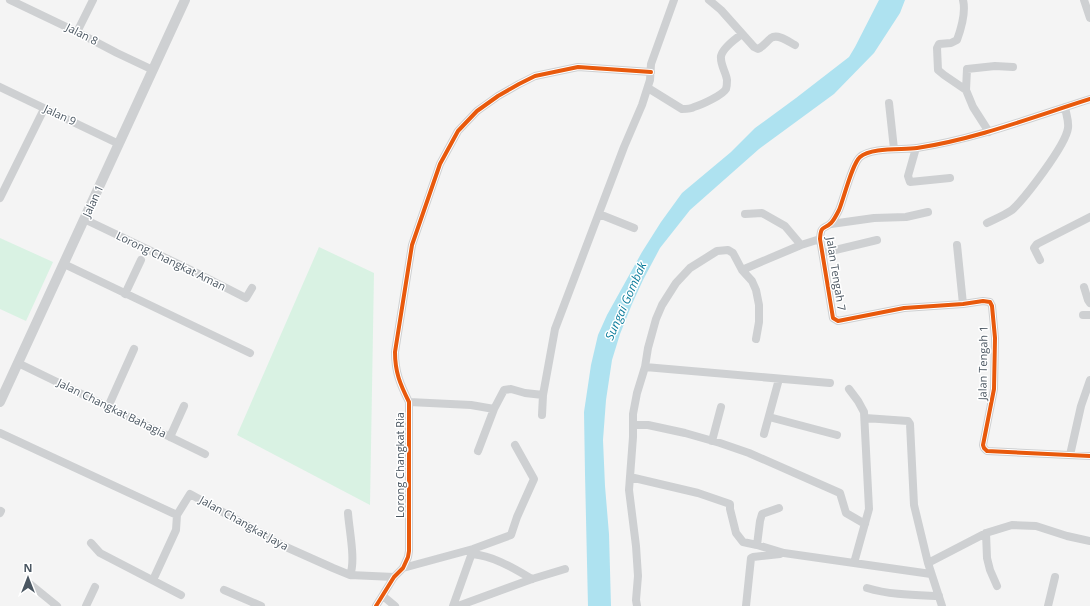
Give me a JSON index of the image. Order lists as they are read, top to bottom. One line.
{"streets":{"street":["Jalan 8","Jalan 9","Jalan 1","Lorong Changkat Aman","Jalan Tengah 7","Jalan Tengah 1","Jalan Changkat Bahagia","Lorong Changkat Ria","Jalan Changkat Jaya"]},"crossings":[["Jalan 8","Jalan 1"],["Jalan 9","Jalan 1"],["Jalan 1","Lorong Changkat Aman"],["Jalan 1","Jalan Changkat Bahagia"],["Jalan Tengah 7","Jalan Tengah 1"],["Lorong Changkat Ria","Jalan Changkat Jaya"]],"water":["Sungai Gombak"],"north":"top"}
